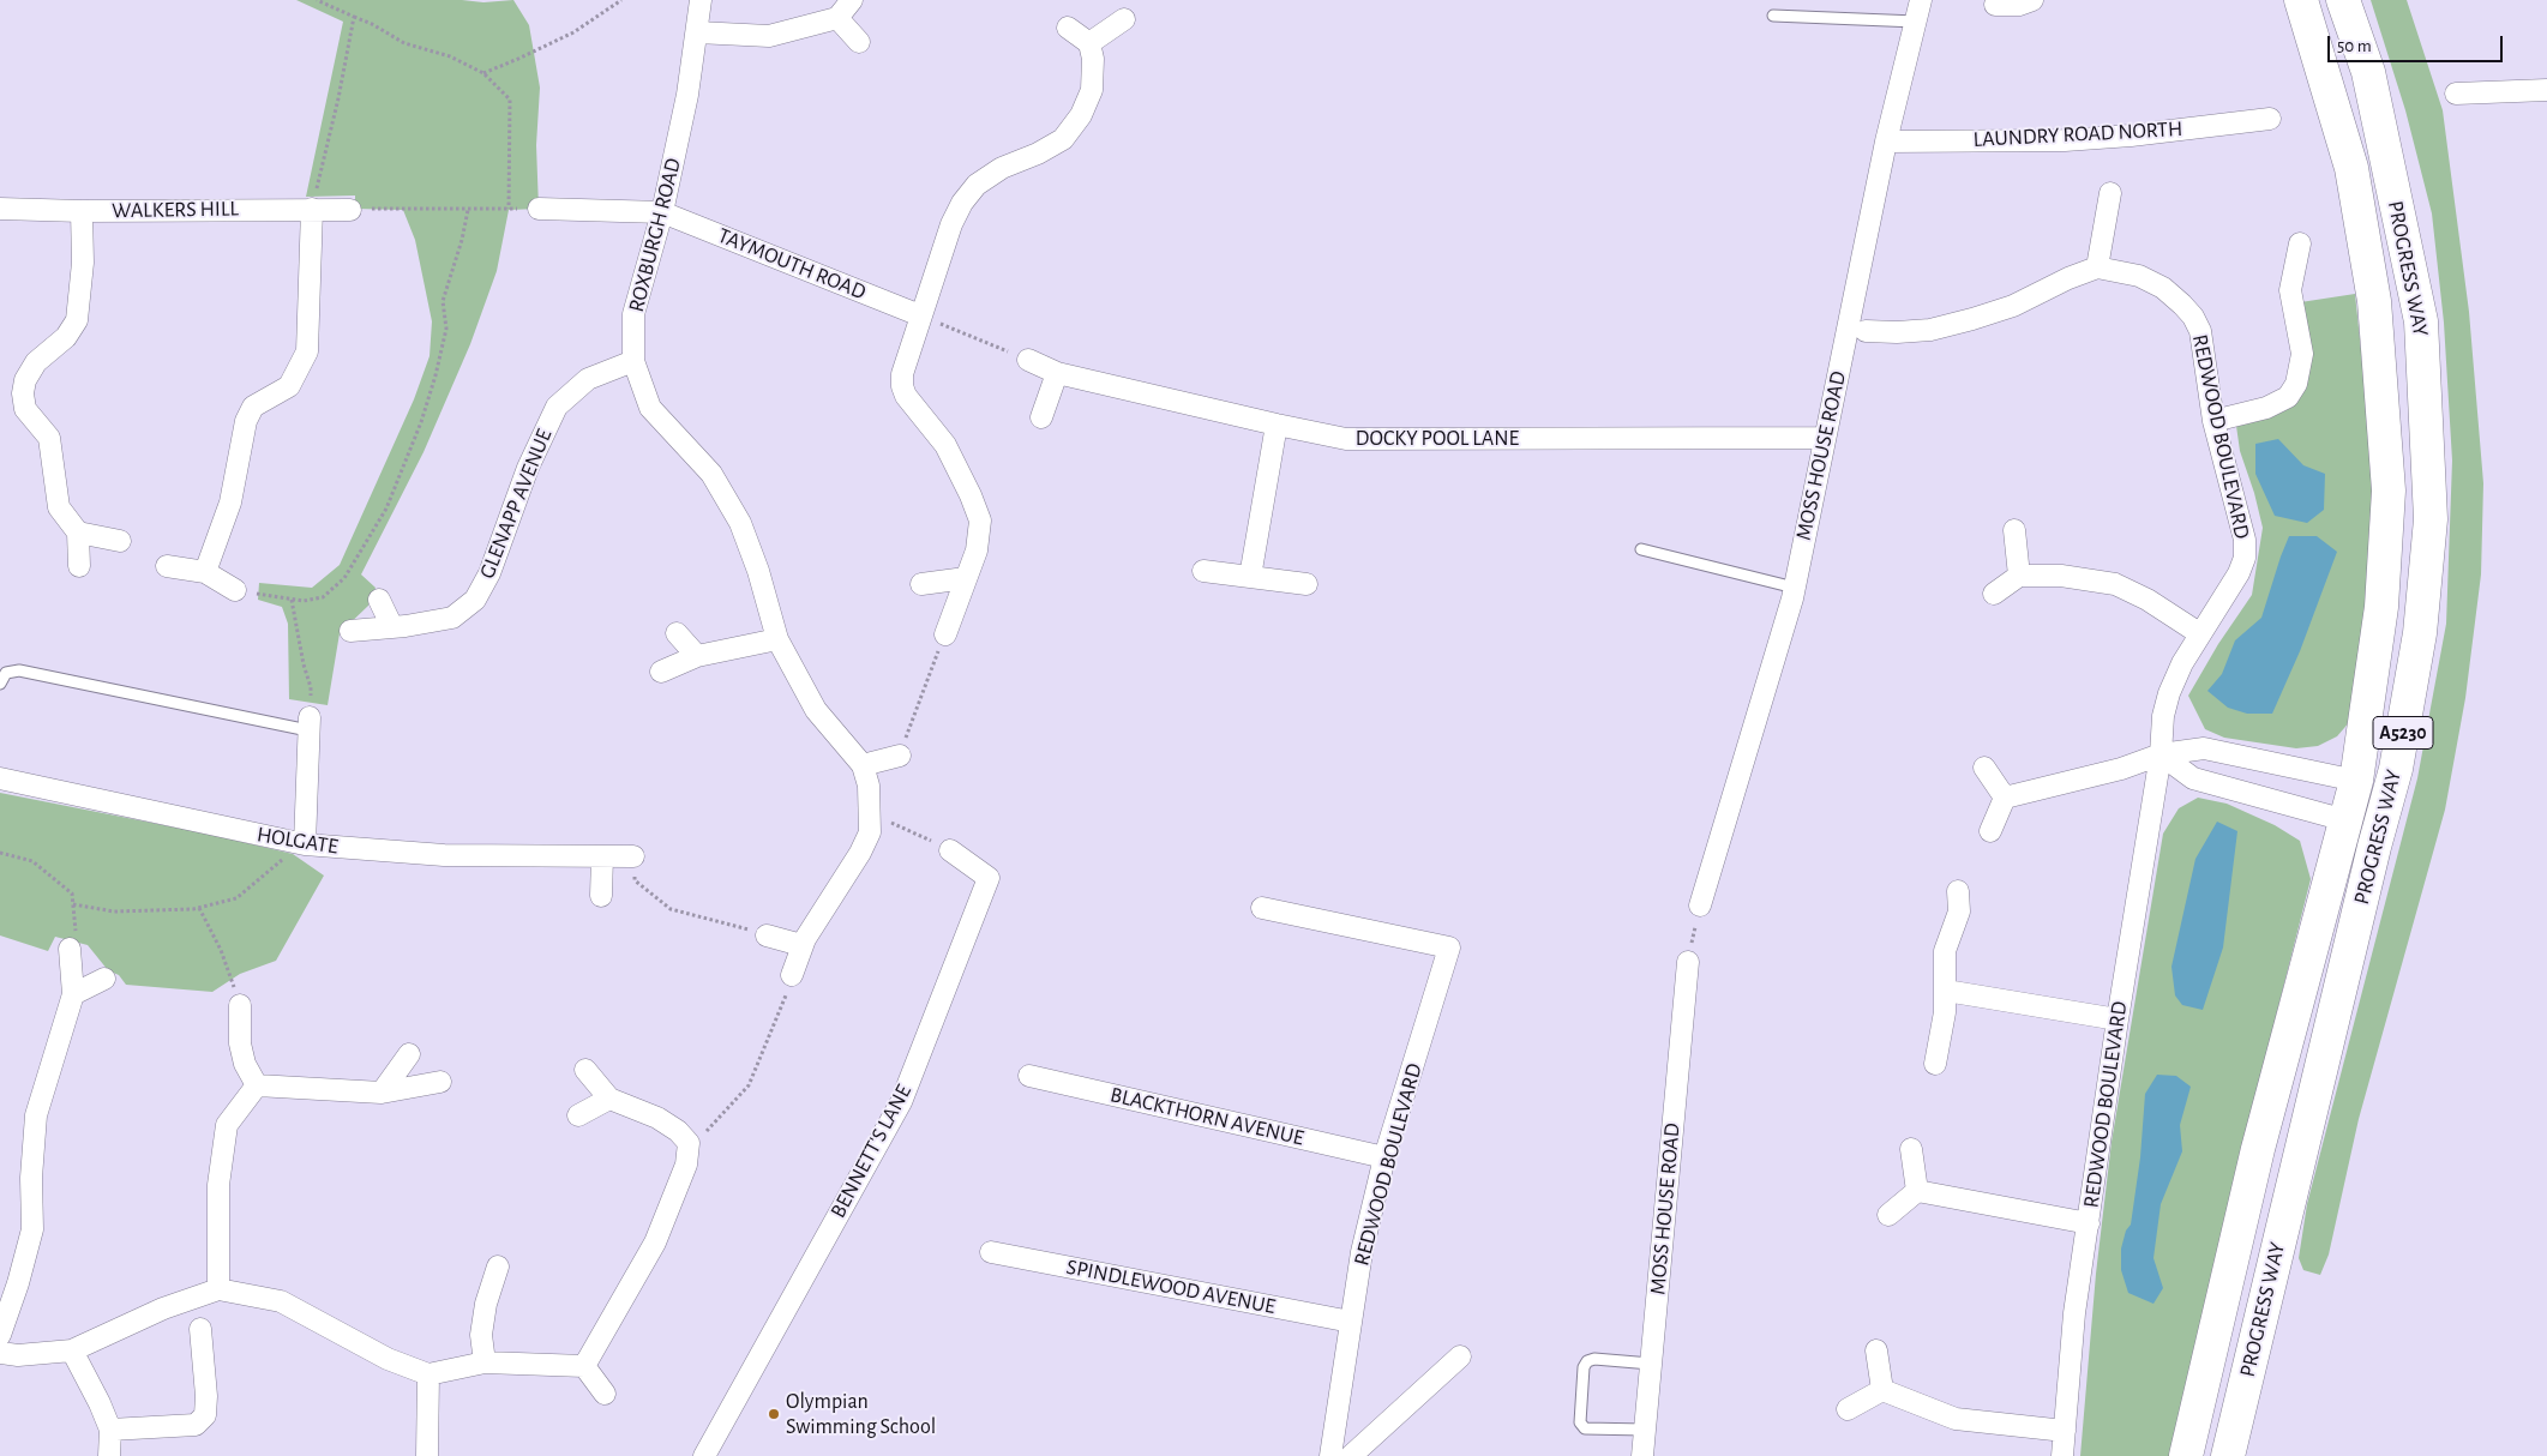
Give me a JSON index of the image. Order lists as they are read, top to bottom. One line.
{"streets":{"main road":["PROGRESS WAY","A5230"],"street":["LAUNDRY ROAD NORTH","WALKERS HILL","ROXBURGH ROAD","TAYMOUTH ROAD","REDWOOD BOULEVARD","DOCKY POOL LANE","MOSS HOUSE ROAD","GLENAPP AVENUE","HOLGATE","BLACKTHORN AVENUE","BENNETT'S LANE","SPINDLEWOOD AVENUE"]},"crossings":[["LAUNDRY ROAD NORTH","MOSS HOUSE ROAD"],["ROXBURGH ROAD","TAYMOUTH ROAD"],["ROXBURGH ROAD","GLENAPP AVENUE"],["REDWOOD BOULEVARD","BLACKTHORN AVENUE"],["REDWOOD BOULEVARD","SPINDLEWOOD AVENUE"],["DOCKY POOL LANE","MOSS HOUSE ROAD"]],"places":["Olympian Swimming School"],"scale_bar":"50 m"}
